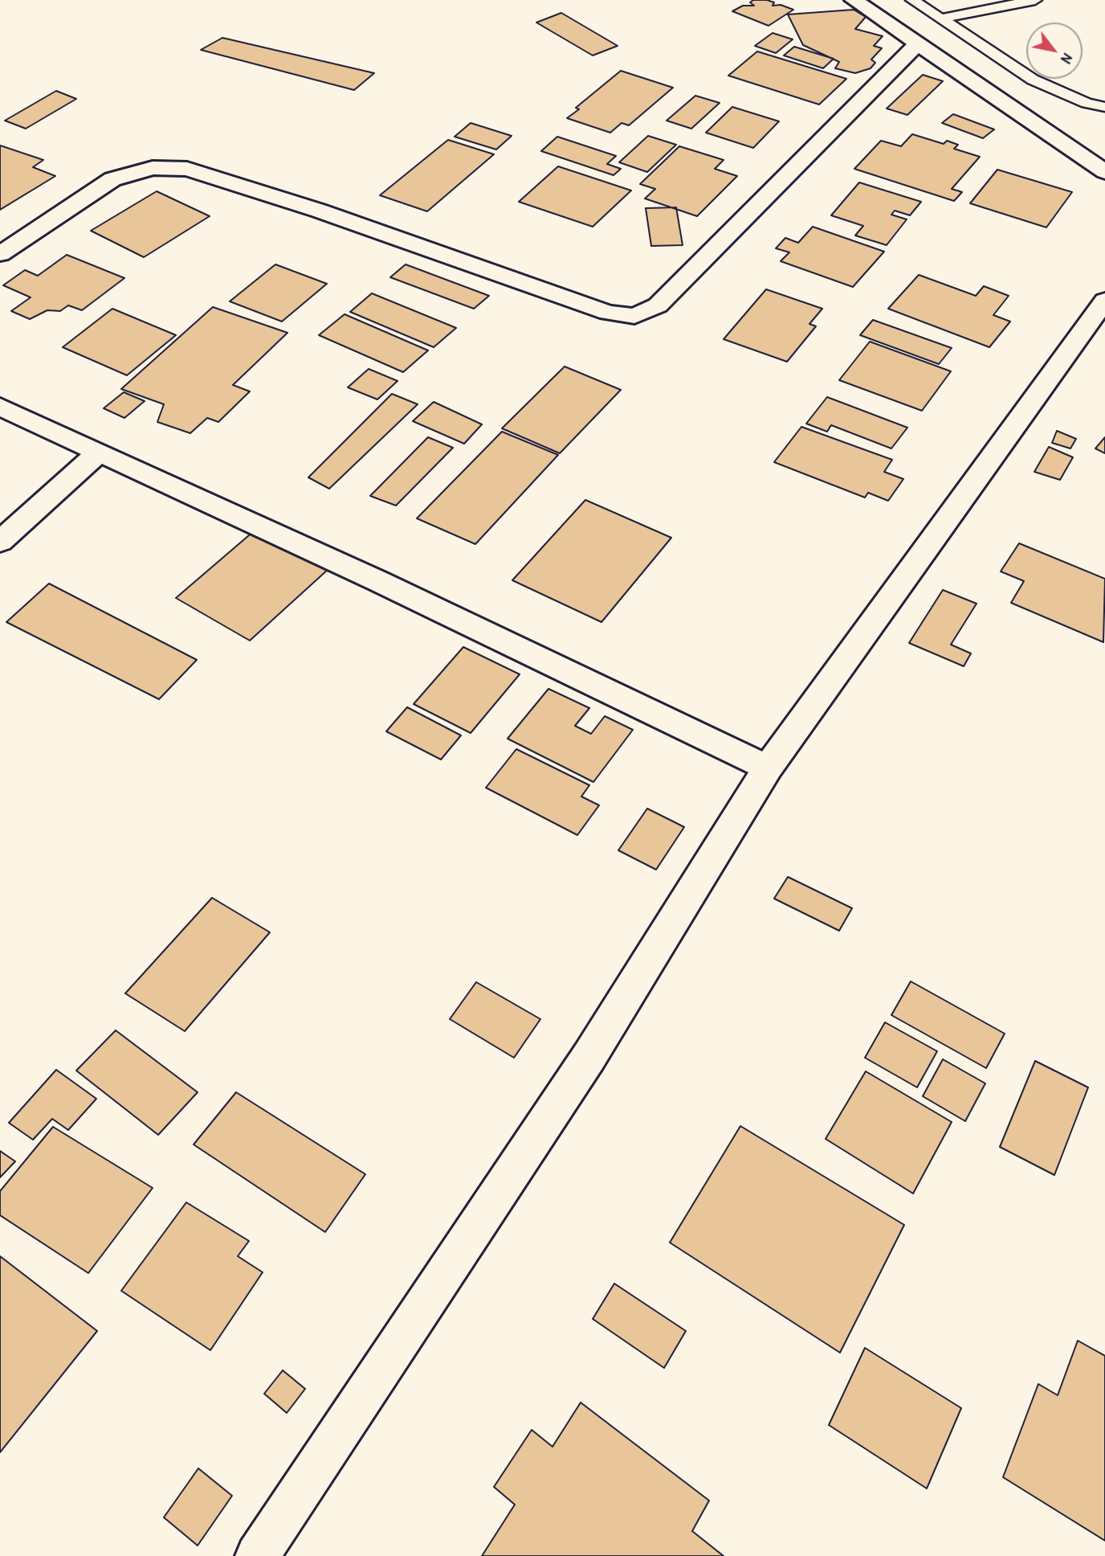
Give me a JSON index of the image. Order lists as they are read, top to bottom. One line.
{"north":"bottom right"}
